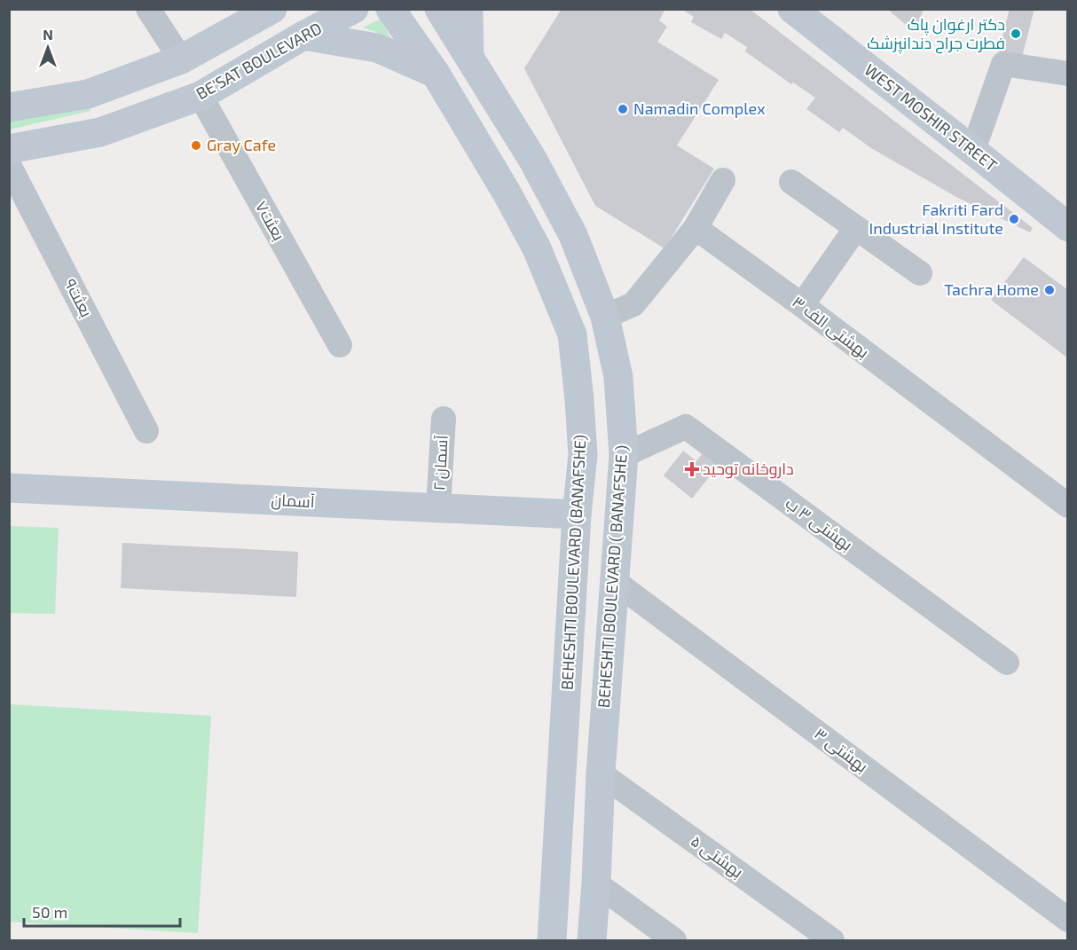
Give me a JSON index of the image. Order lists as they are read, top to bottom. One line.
{"streets":{"main road":["BE'SAT BOULEVARD","WEST MOSHIR STREET","آسمان","BEHESHTI BOULEVARD (BANAFSHE)","BEHESHTI BOULEVARD ( BANAFSHE )"],"street":["بعثت۷","بعثت۹","بهشتی الف ۳","۲ آسمان","بهشتی ۳ ب","بهشتی ۳","بهشتی ۵"]},"crossings":[["BE'SAT BOULEVARD","بعثت۷"],["۲ آسمان","آسمان"],["آسمان","BEHESHTI BOULEVARD (BANAFSHE)"],["بهشتی ۳ ب","BEHESHTI BOULEVARD ( BANAFSHE )"],["BEHESHTI BOULEVARD ( BANAFSHE )","بهشتی ۳"],["BEHESHTI BOULEVARD ( BANAFSHE )","بهشتی ۵"]],"places":{"other":["دکتر ارغوان پاک فطرت جراح دندانپزشک","Namadin Complex","Gray Cafe","Fakriti Fard Industrial Institute","Tachra Home"],"health":["داروخانه توحید"]},"scale_bar":"50 m","north":"top"}
